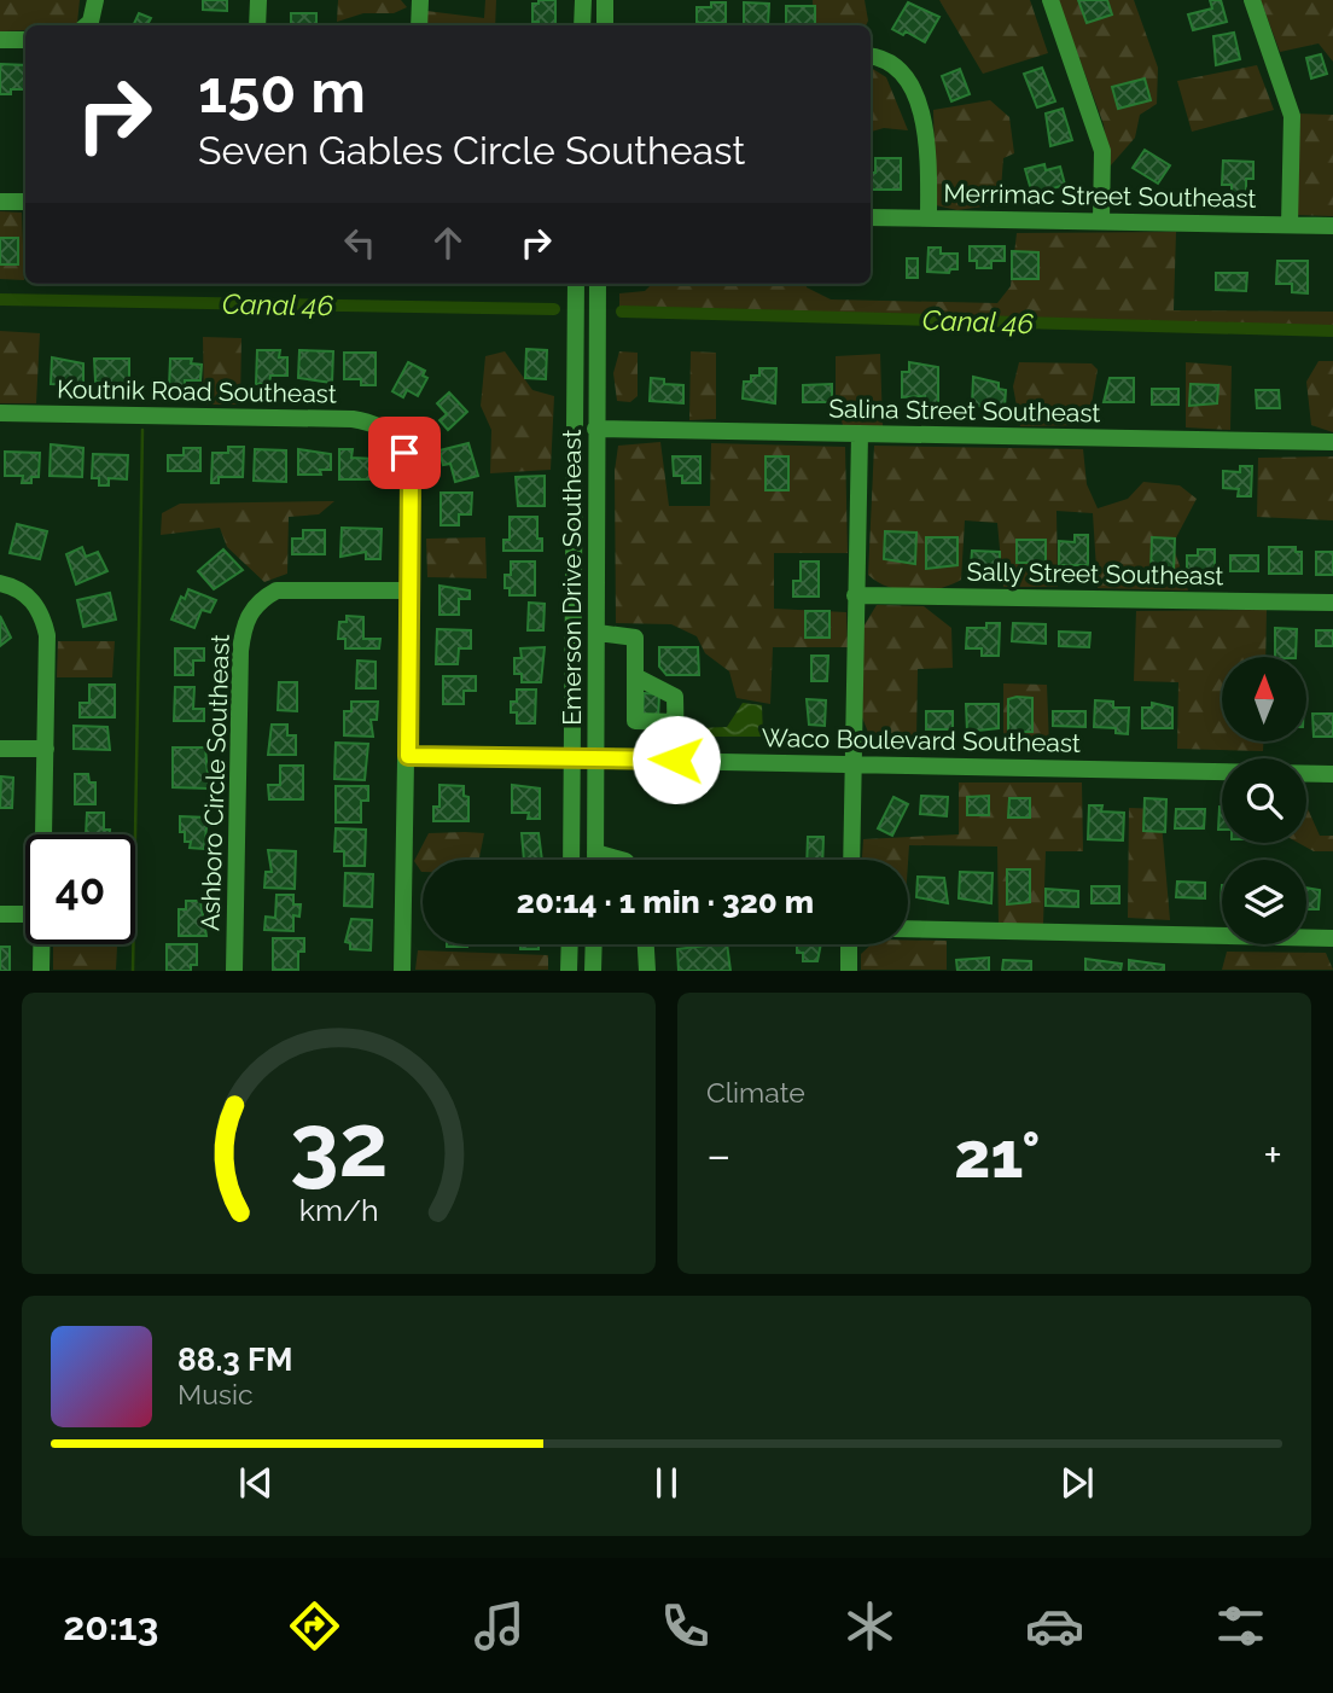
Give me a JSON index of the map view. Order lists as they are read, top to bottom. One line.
{"streets":{"street":["Merrimac Street Southeast","Koutnik Road Southeast","Salina Street Southeast","Sally Street Southeast","Emerson Drive Southeast","Waco Boulevard Southeast","Ashboro Circle Southeast"]},"crossings":[["Koutnik Road Southeast","Ashboro Circle Southeast"],["Salina Street Southeast","Emerson Drive Southeast"],["Emerson Drive Southeast","Waco Boulevard Southeast"]],"water":["Canal 46"],"north":"top","page":{"turn":["150 m","Seven Gables Circle Southeast"],"limit":"40","trip":"20:14 · 1 min · 320 m","tile":"Climate","heat":["−","21°","+"],"song":["88.3 FM","Music"],"tabs":"20:13","gauge":["32","km/h"]}}
